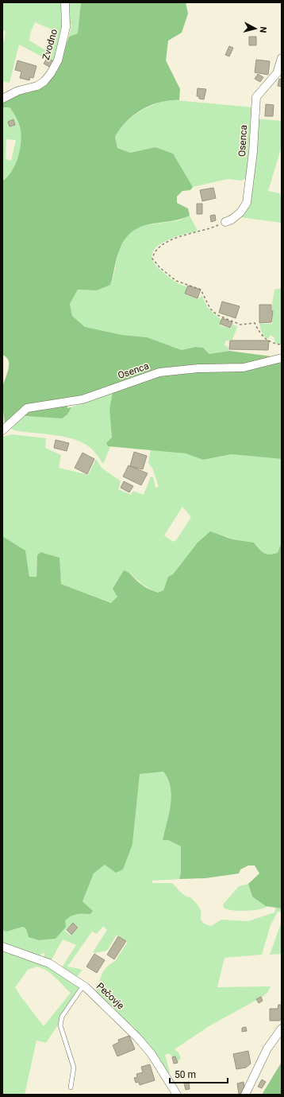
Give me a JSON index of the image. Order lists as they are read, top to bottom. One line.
{"streets":{"street":["Zvodno","Osenca","Pečovje"]},"scale_bar":"50 m","north":"right"}
